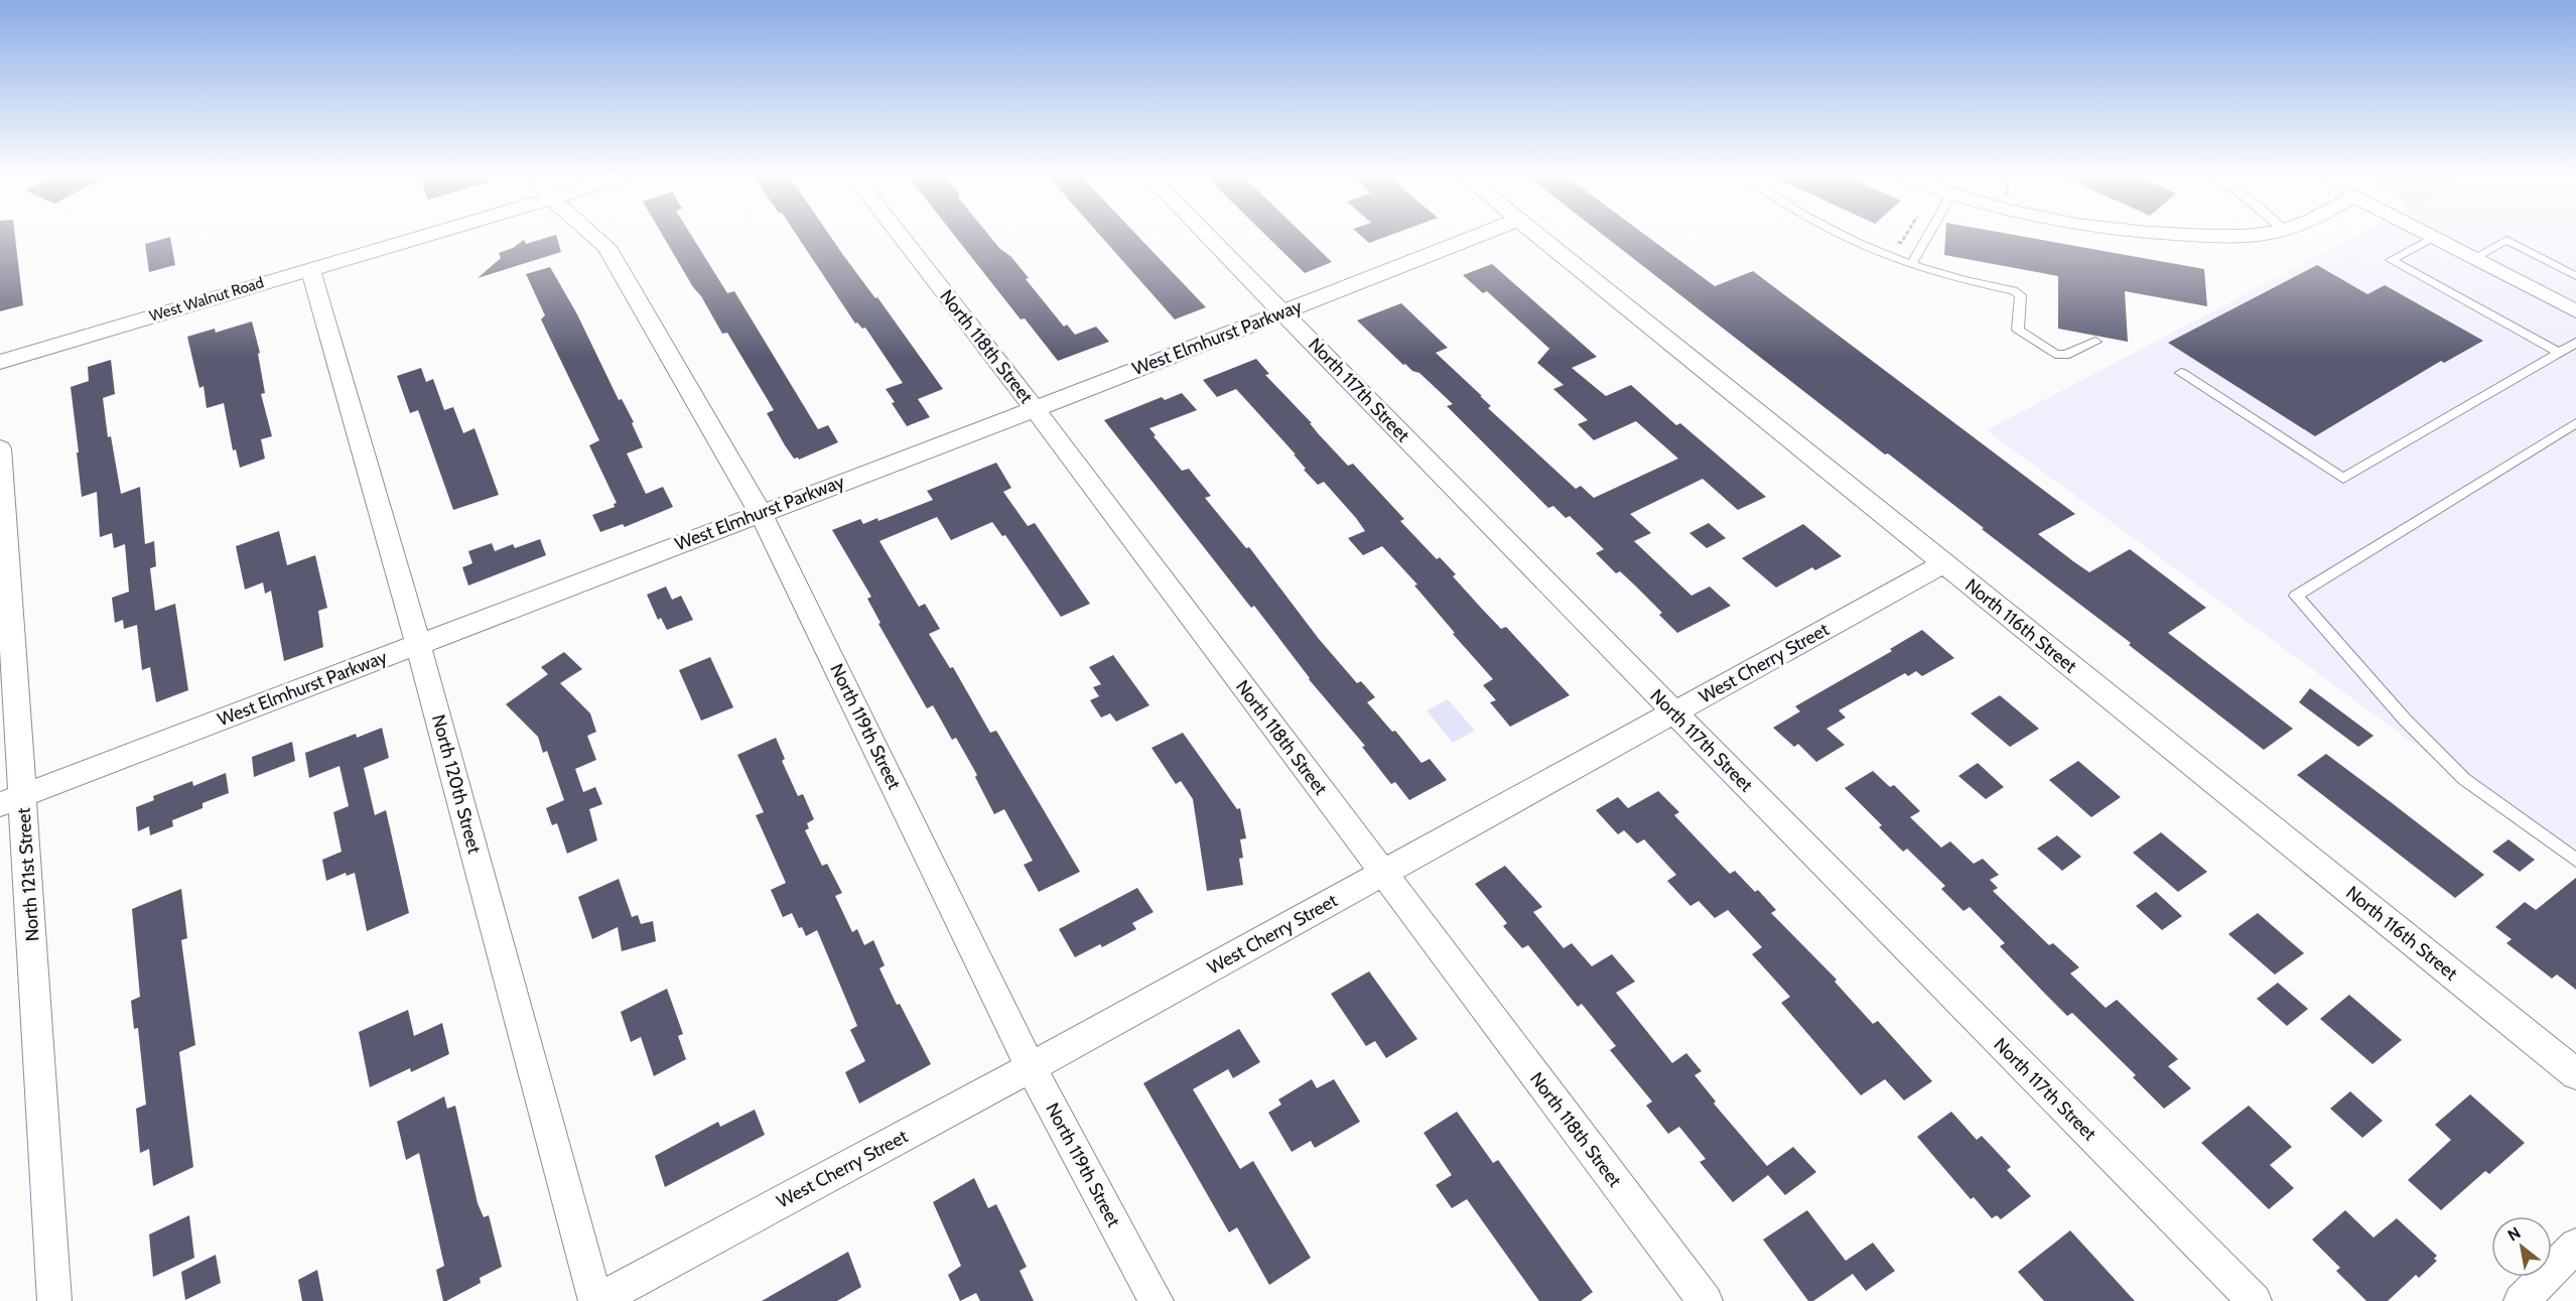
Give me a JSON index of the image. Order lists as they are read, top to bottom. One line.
{"streets":{"street":["West Walnut Road","West Elmhurst Parkway","North 118th Street","North 117th Street","North 116th Street","West Cherry Street","North 119th Street","North 120th Street","North 121st Street"]},"crossings":[["West Walnut Road","North 120th Street"],["West Elmhurst Parkway","North 118th Street"],["West Elmhurst Parkway","North 117th Street"],["West Elmhurst Parkway","North 119th Street"],["West Elmhurst Parkway","North 120th Street"],["West Elmhurst Parkway","North 121st Street"],["North 118th Street","West Cherry Street"],["North 117th Street","West Cherry Street"],["North 116th Street","West Cherry Street"],["West Cherry Street","North 119th Street"],["West Cherry Street","North 120th Street"]],"north":"top left"}
